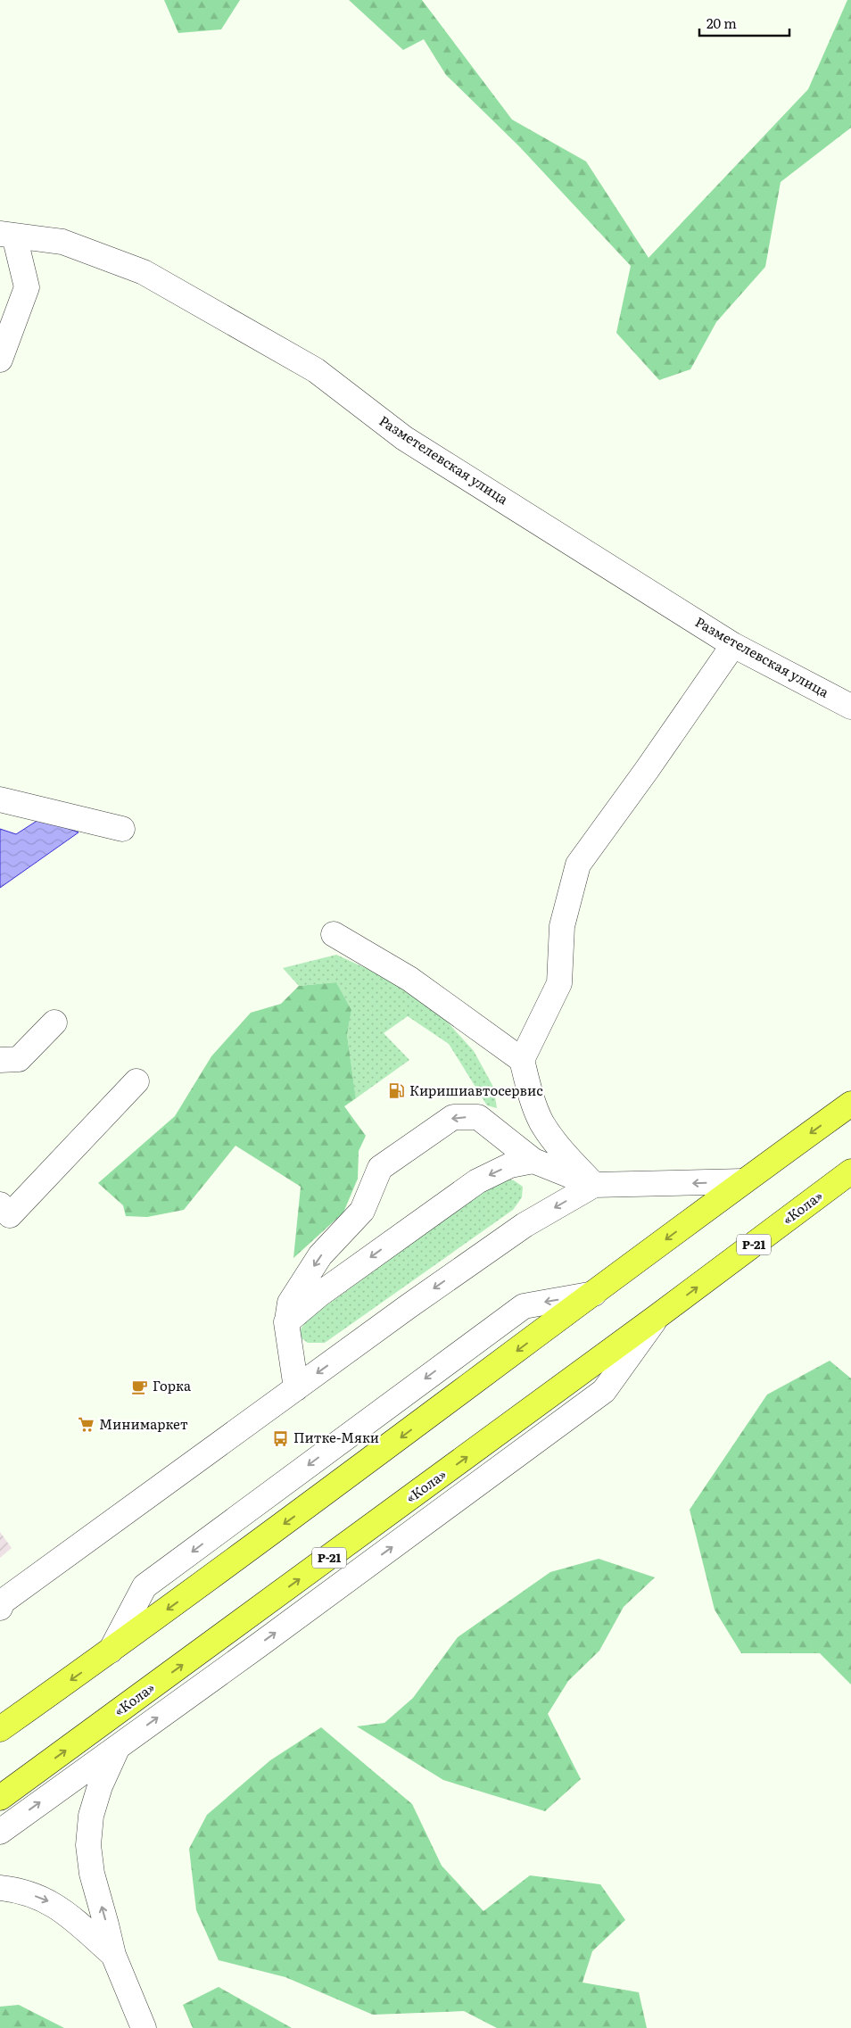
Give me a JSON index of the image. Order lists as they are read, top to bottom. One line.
{"streets":{"highway":["«Кола»","Р-21"],"street":["Разметелевская улица"]},"places":{"fuel station":["Киришиавтосервис"],"cafe":["Горка"],"supermarket":["Минимаркет"],"bus stop":["Питке-Мяки"]},"scale_bar":"20 m"}
